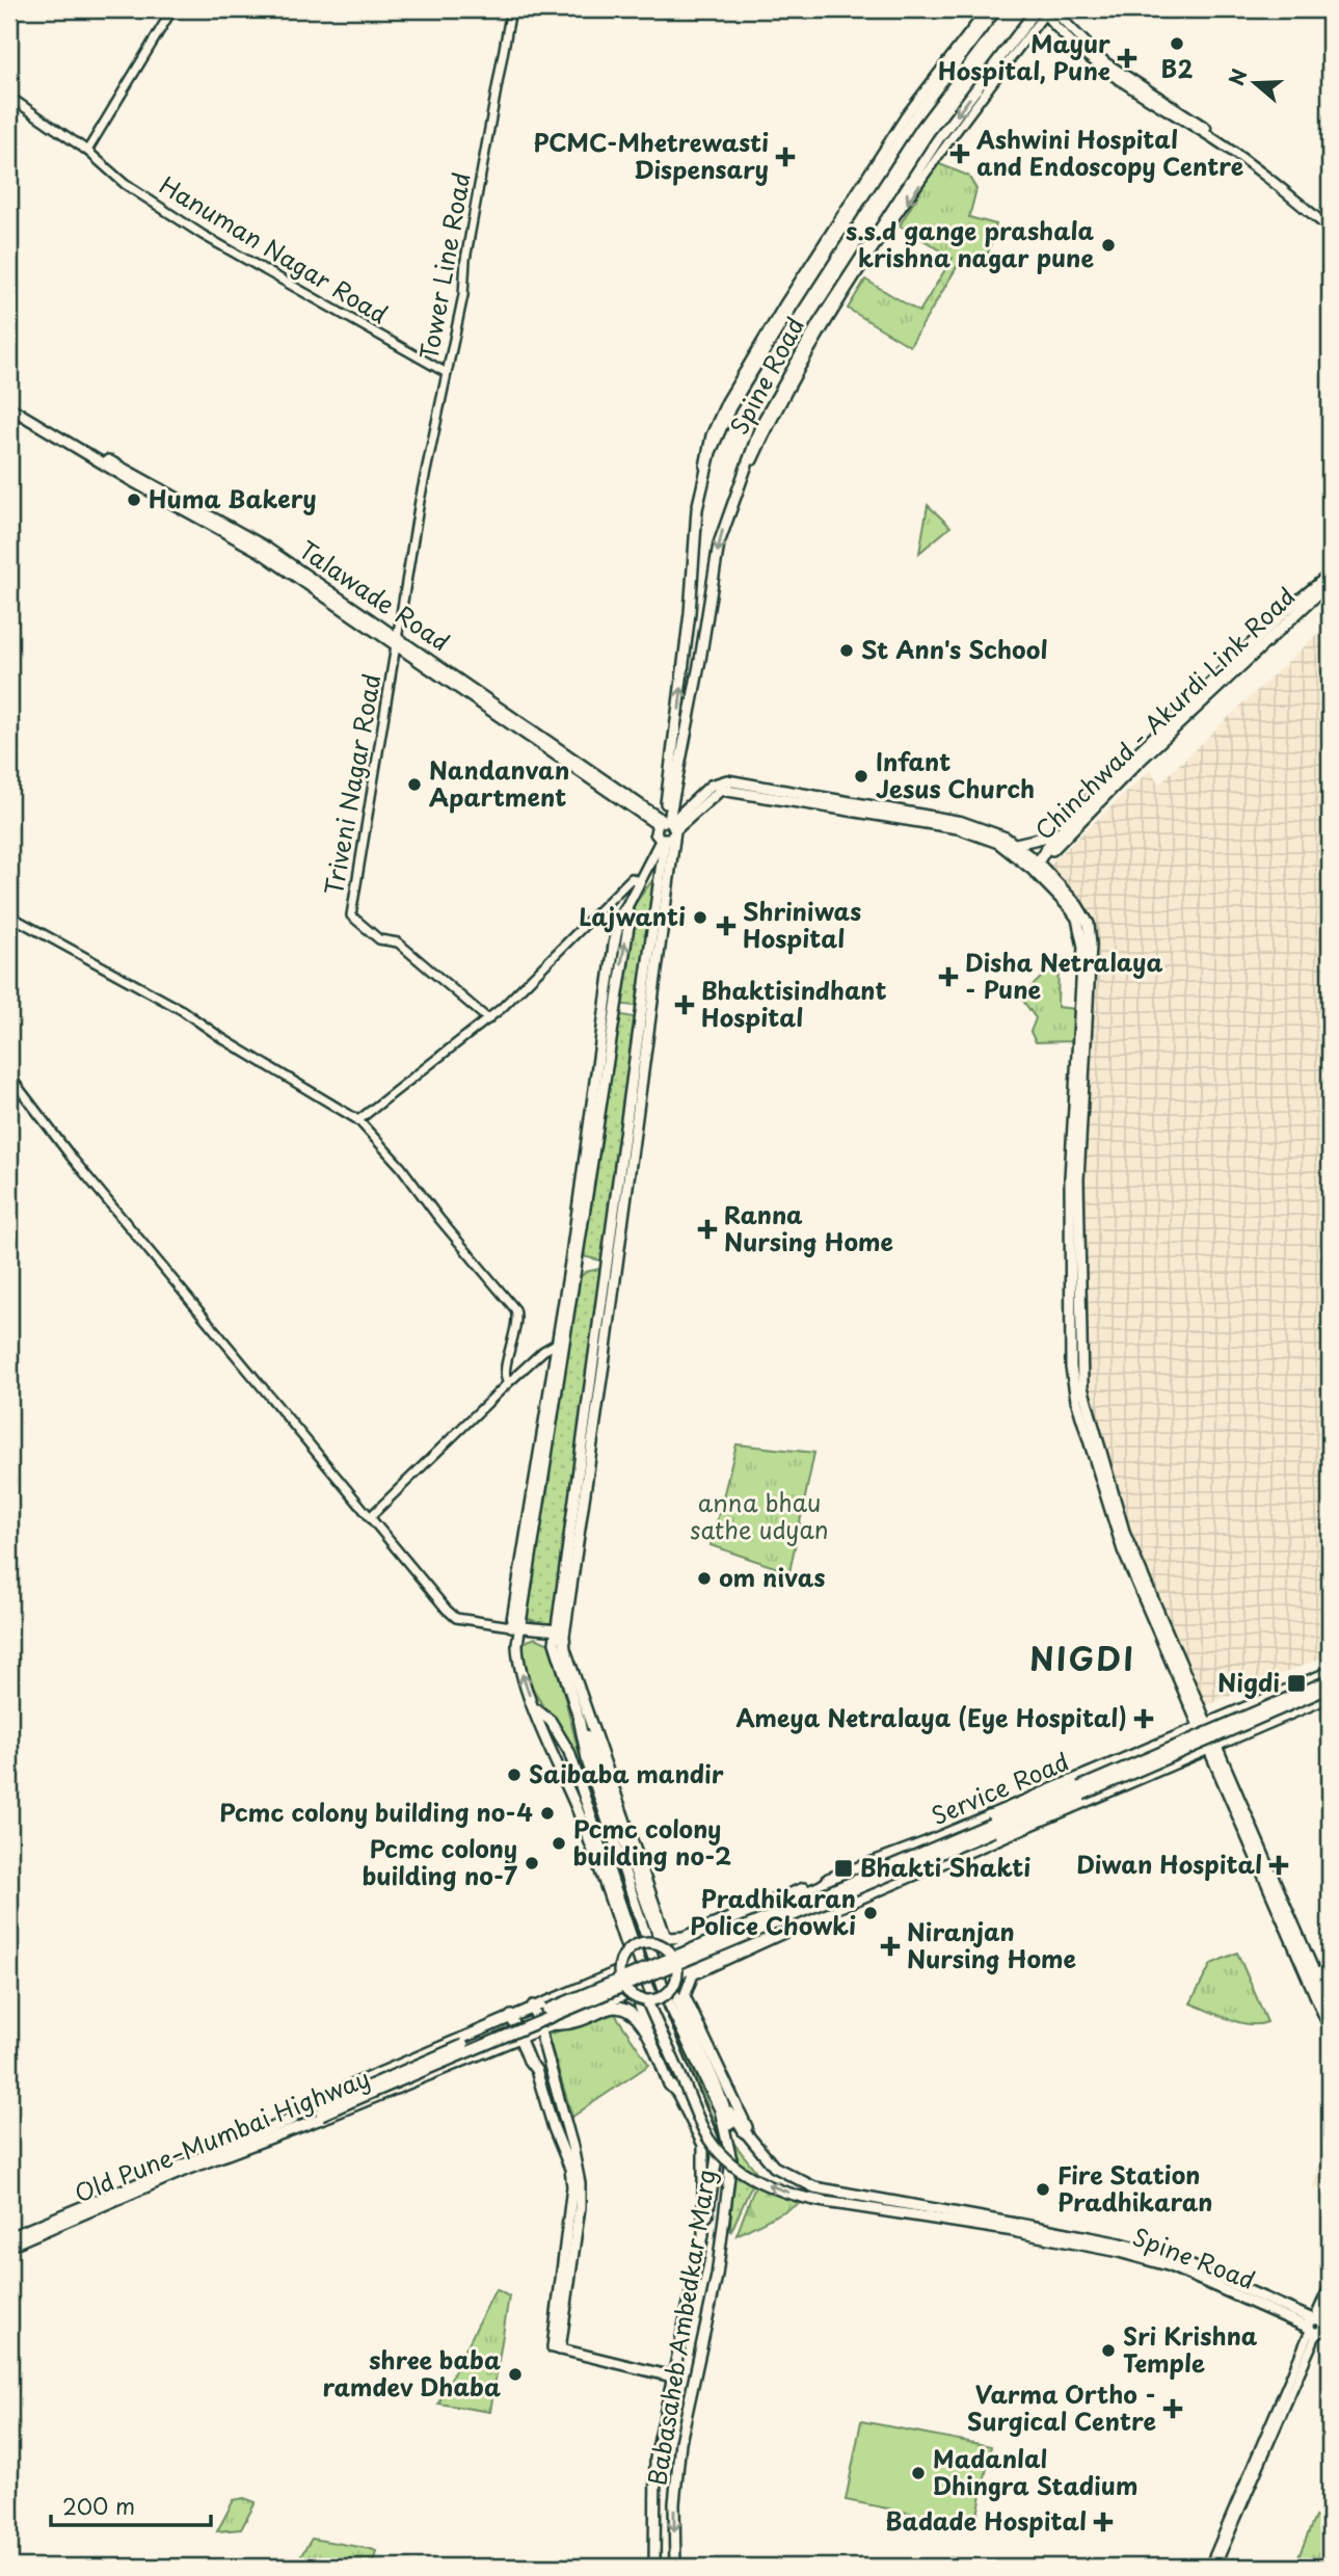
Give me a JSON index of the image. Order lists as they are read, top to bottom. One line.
{"streets":{"main road":["Spine Road","Talawade Road","Chinchwad - Akurdi Link Road","Service Road","Old Pune–Mumbai Highway","Babasaheb Ambedkar Marg"],"street":["Hanuman Nagar Road","Tower Line Road","Triveni Nagar Road"]},"crossings":[["Hanuman Nagar Road","Tower Line Road"],["Tower Line Road","Triveni Nagar Road"],["Spine Road","Talawade Road"],["Spine Road","Service Road"],["Talawade Road","Triveni Nagar Road"]],"districts":["NIGDI"],"parks":["anna bhau sathe udyan"],"places":{"other":["B2","s.s.d gange prashala krishna nagar pune","Huma Bakery","St Ann's School","Infant Jesus Church","Nandanvan Apartment","Lajwanti","om nivas","Saibaba mandir","Pcmc colony building no-4","Pcmc colony building no-2","Pcmc colony building no-7","Pradhikaran Police Chowki","Fire Station Pradhikaran","Sri Krishna Temple","shree baba ramdev Dhaba","Madanlal Dhingra Stadium"],"health":["Mayur Hospital, Pune","Ashwini Hospital and Endoscopy Centre","PCMC-Mhetrewasti Dispensary","Shriniwas Hospital","Disha Netralaya - Pune","Bhaktisindhant Hospital","Ranna Nursing Home","Ameya Netralaya (Eye Hospital)","Diwan Hospital","Niranjan Nursing Home","Varma Ortho - Surgical Centre","Badade Hospital"],"transit":["Nigdi","Bhakti Shakti"]},"scale_bar":"200 m","north":"left"}
